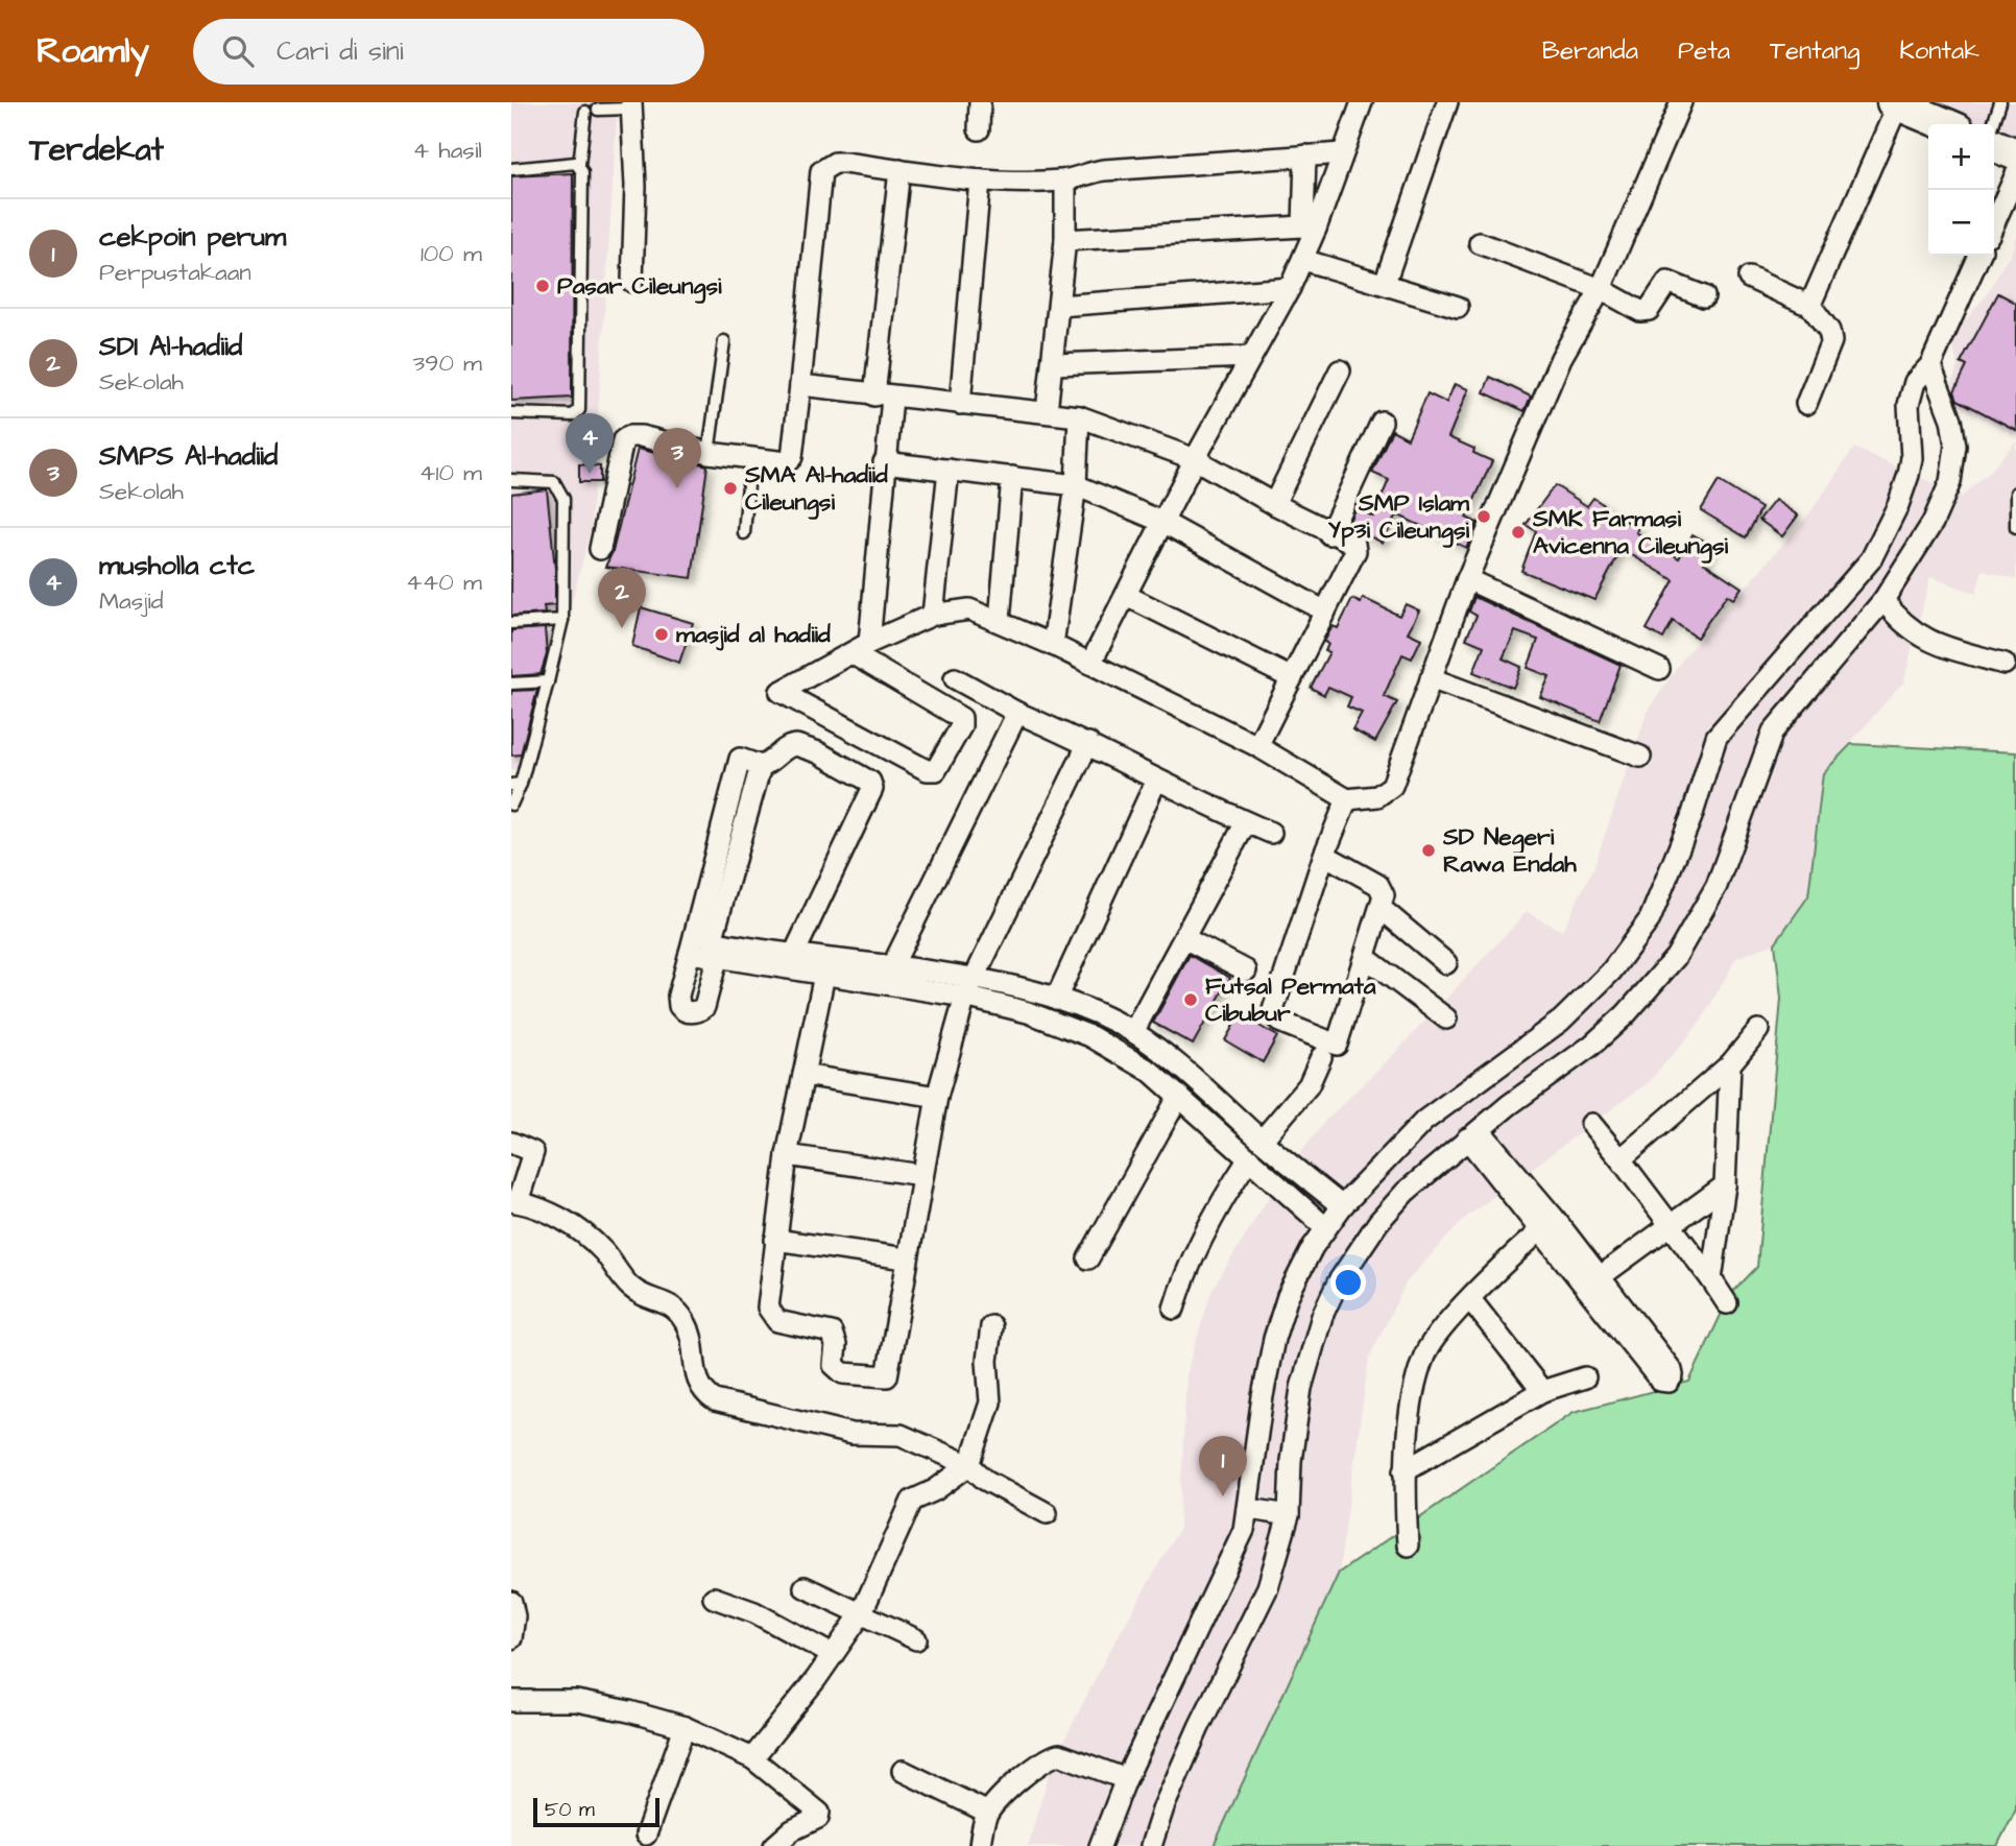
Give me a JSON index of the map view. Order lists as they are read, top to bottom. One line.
{"places":["Pasar Cileungsi","SMA Al-hadiid Cileungsi","SMP Islam Yp3i Cileungsi","SMK Farmasi Avicenna Cileungsi","masjid al hadiid","SD Negeri Rawa Endah","Futsal Permata Cibubur"],"scale_bar":"50 m","page":{"header":"Roamly","search":"Cari di sini","nav":["Beranda","Peta","Tentang","Kontak"],"heading":["Terdekat","4 hasil"],"map_buttons":["+","−"],"list":[{"mark":"1","name":"cekpoin perum","note":"Perpustakaan","value":"100 m"},{"mark":"2","name":"SDI Al-hadiid","note":"Sekolah","value":"390 m"},{"mark":"3","name":"SMPS Al-hadiid","note":"Sekolah","value":"410 m"},{"mark":"4","name":"musholla ctc","note":"Masjid","value":"440 m"}],"pins":["4","3","2","1"],"scale":"50 m"}}
